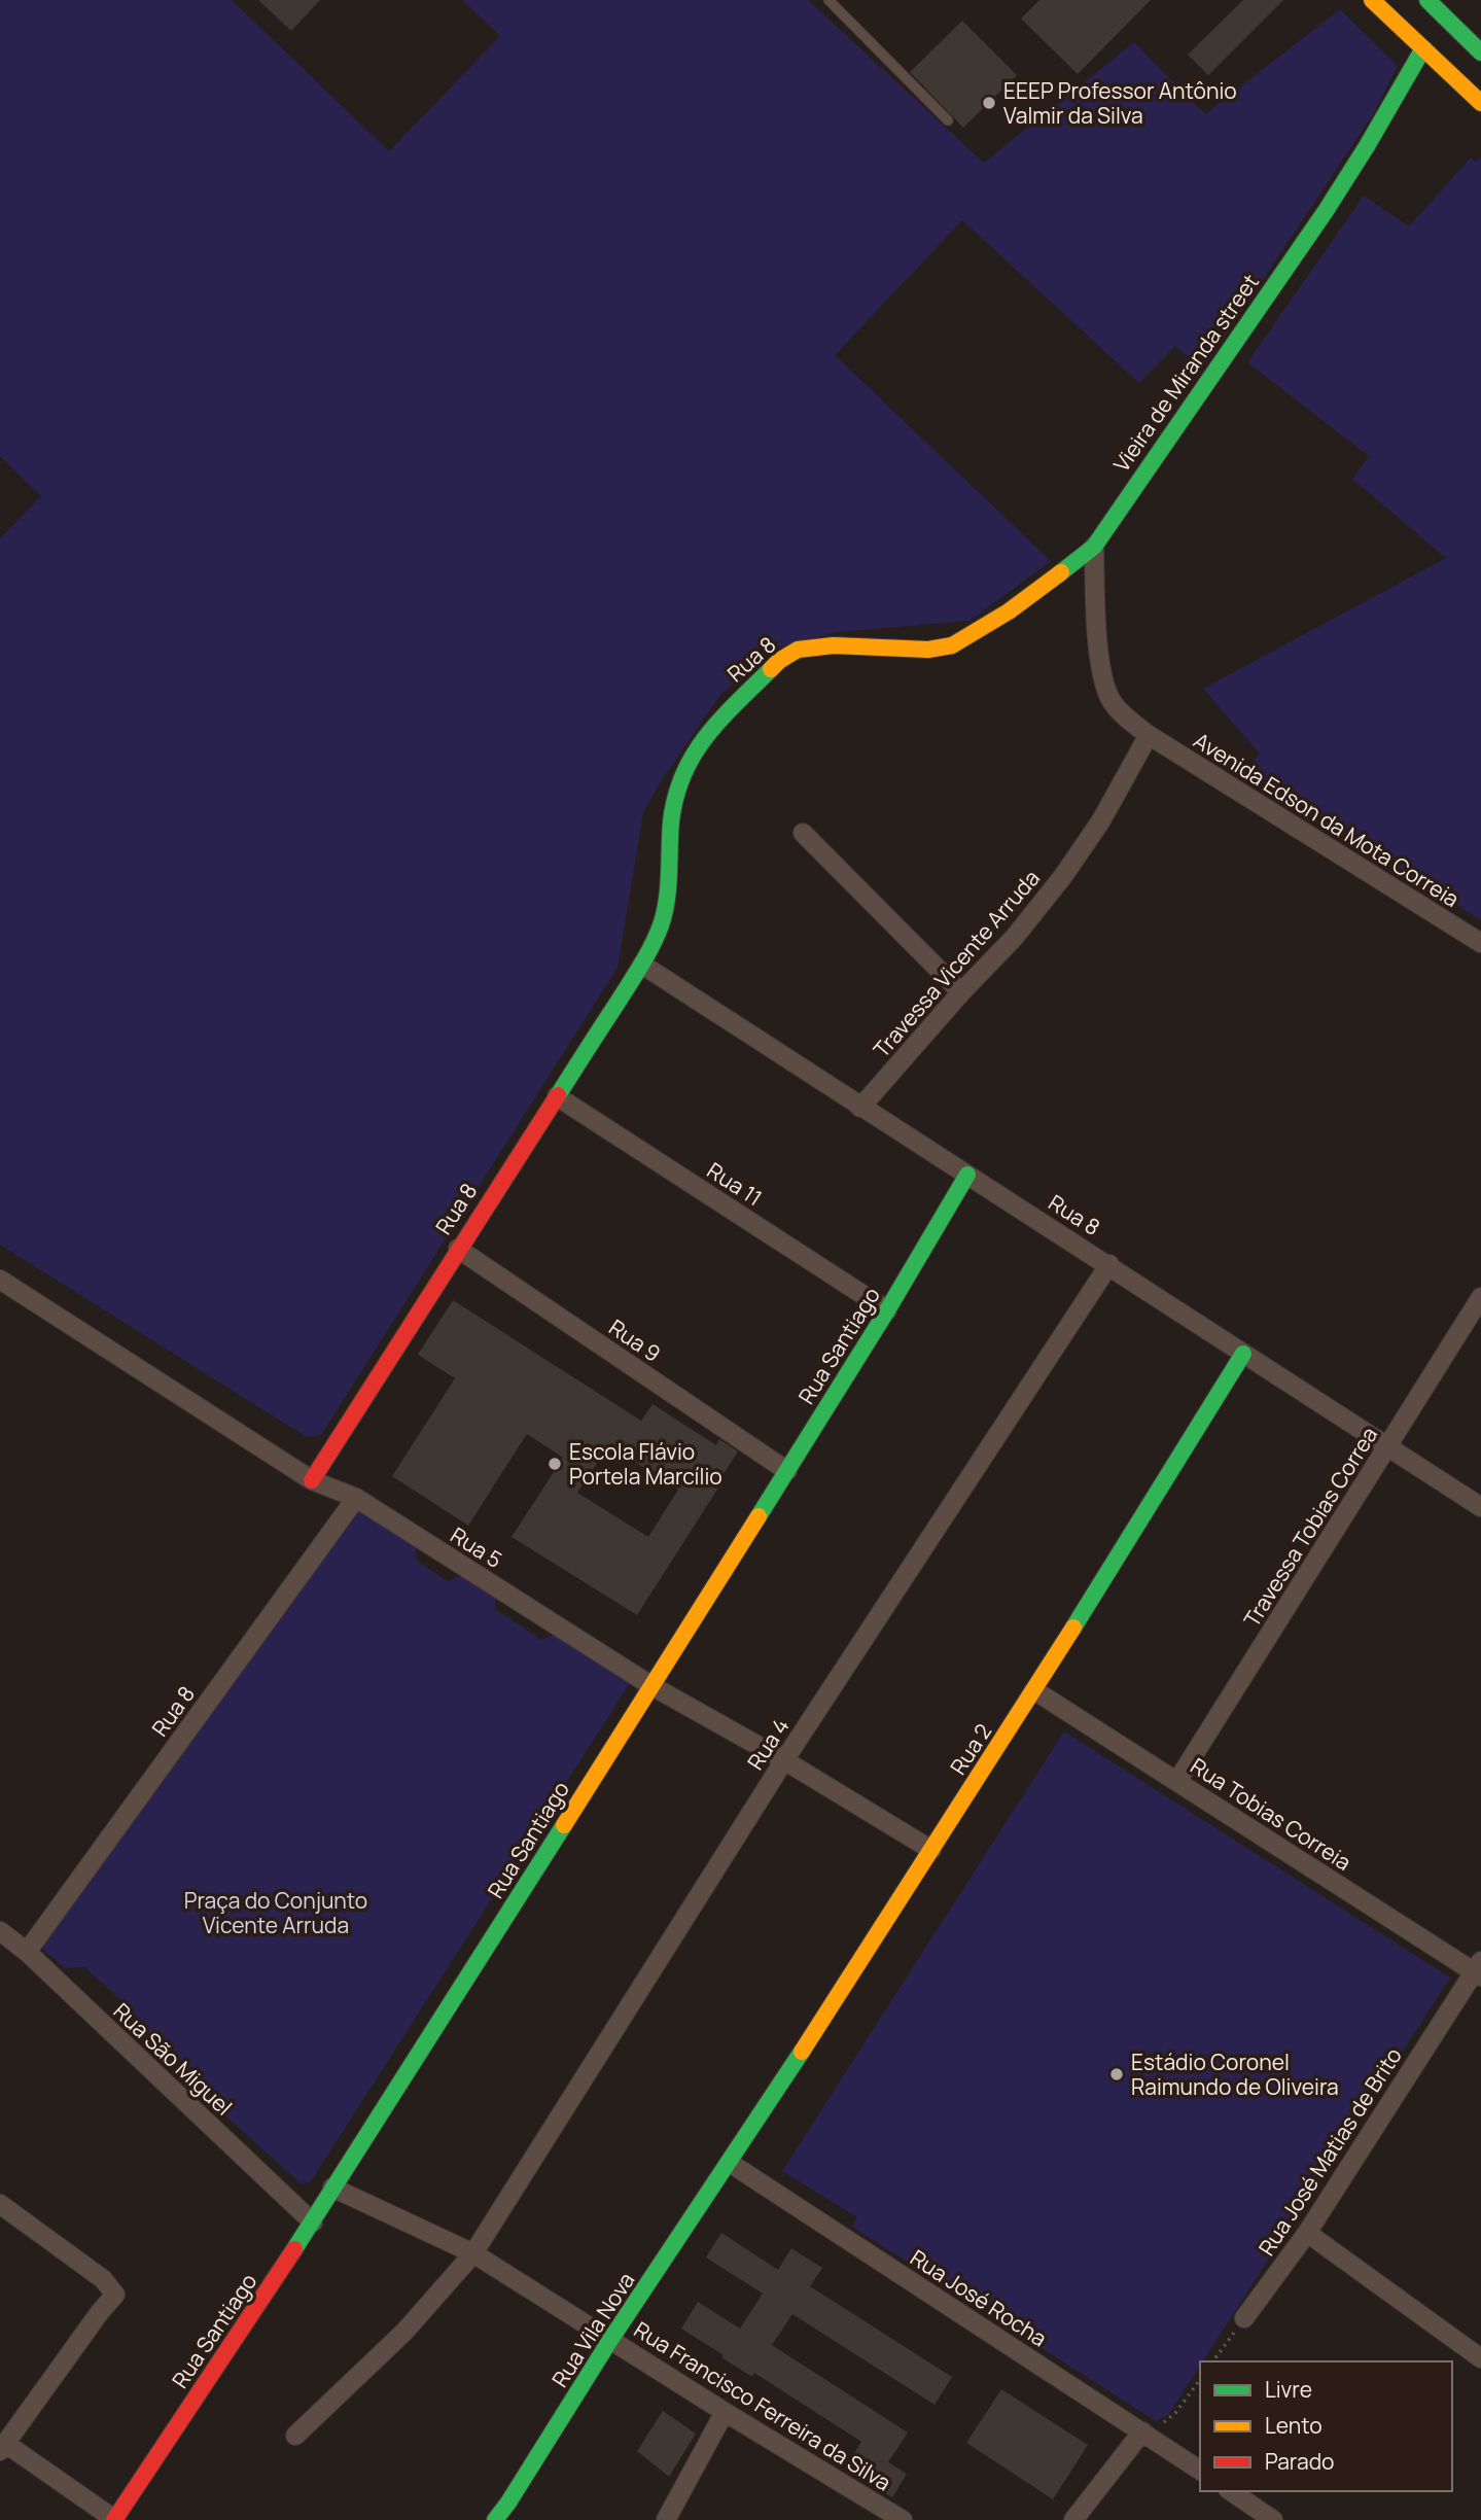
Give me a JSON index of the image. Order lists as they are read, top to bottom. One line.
{"streets":{"street":["Vieira de Miranda street","Rua 8","Avenida Edson da Mota Correia","Travessa Vicente Arruda","Rua 11","Rua 9","Rua Santiago","Travessa Tobias Correa","Rua 5","Rua 4","Rua 2","Rua Tobias Correia","Rua São Miguel","Rua José Matias de Brito","Rua José Rocha","Rua Vila Nova","Rua Francisco Ferreira da Silva"]},"crossings":[["Vieira de Miranda street","Rua 8"],["Rua 8","Travessa Vicente Arruda"],["Rua 8","Rua 11"],["Rua 8","Rua 9"],["Rua 8","Rua Santiago"],["Rua 8","Travessa Tobias Correa"],["Rua 8","Rua 5"],["Rua 8","Rua 4"],["Rua 8","Rua 2"],["Rua 8","Rua São Miguel"],["Avenida Edson da Mota Correia","Travessa Vicente Arruda"],["Rua 11","Rua Santiago"],["Rua 9","Rua Santiago"],["Rua Santiago","Rua 5"],["Rua Santiago","Rua São Miguel"],["Rua Santiago","Rua Francisco Ferreira da Silva"],["Travessa Tobias Correa","Rua Tobias Correia"],["Rua 5","Rua 4"],["Rua 5","Rua 2"],["Rua 4","Rua Francisco Ferreira da Silva"],["Rua 2","Rua Tobias Correia"],["Rua 2","Rua José Rocha"],["Rua 2","Rua Vila Nova"],["Rua Tobias Correia","Rua José Matias de Brito"],["Rua José Rocha","Rua Vila Nova"],["Rua Vila Nova","Rua Francisco Ferreira da Silva"]],"parks":["Praça do Conjunto Vicente Arruda"],"places":["EEEP Professor Antônio Valmir da Silva","Escola Flávio Portela Marcílio","Estádio Coronel Raimundo de Oliveira"],"legend":["Livre","Lento","Parado"]}
